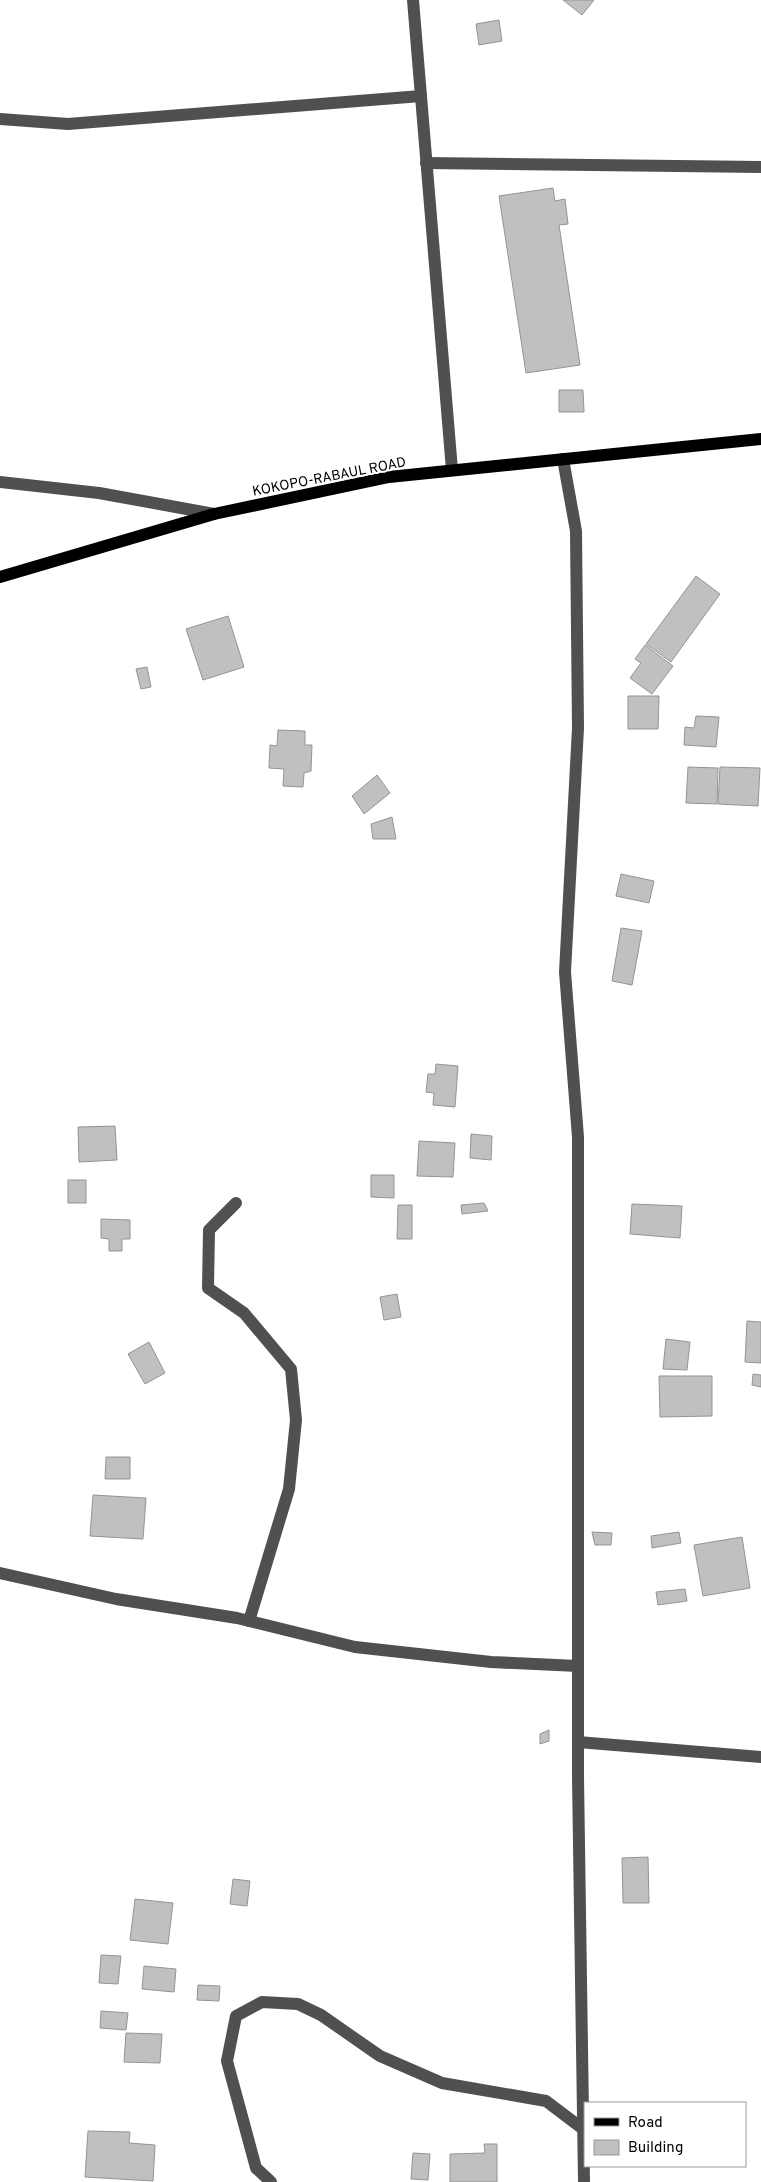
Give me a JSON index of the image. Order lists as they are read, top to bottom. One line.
{"streets":{"main road":["KOKOPO-RABAUL ROAD"]},"legend":["Road","Building"]}
